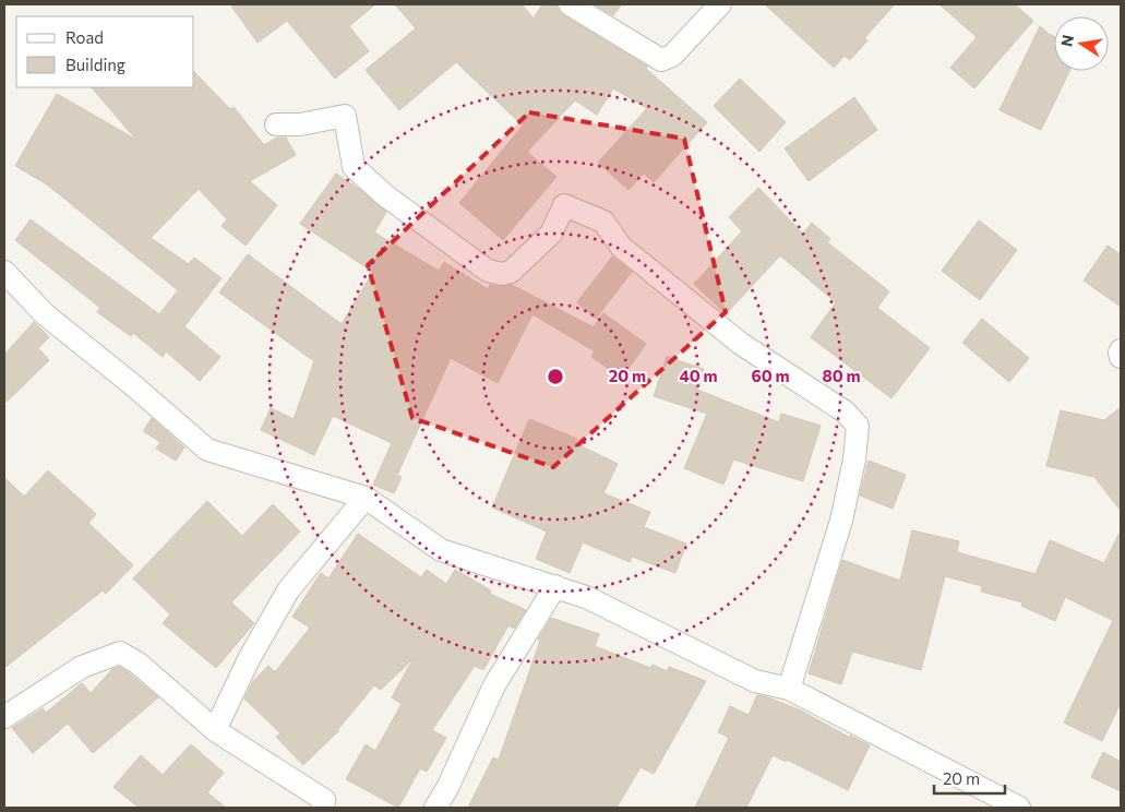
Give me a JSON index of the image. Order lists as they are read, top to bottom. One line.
{"legend":["Road","Building"],"scale_bar":"20 m","north":"left","rings":["20 m","40 m","60 m","80 m"]}
